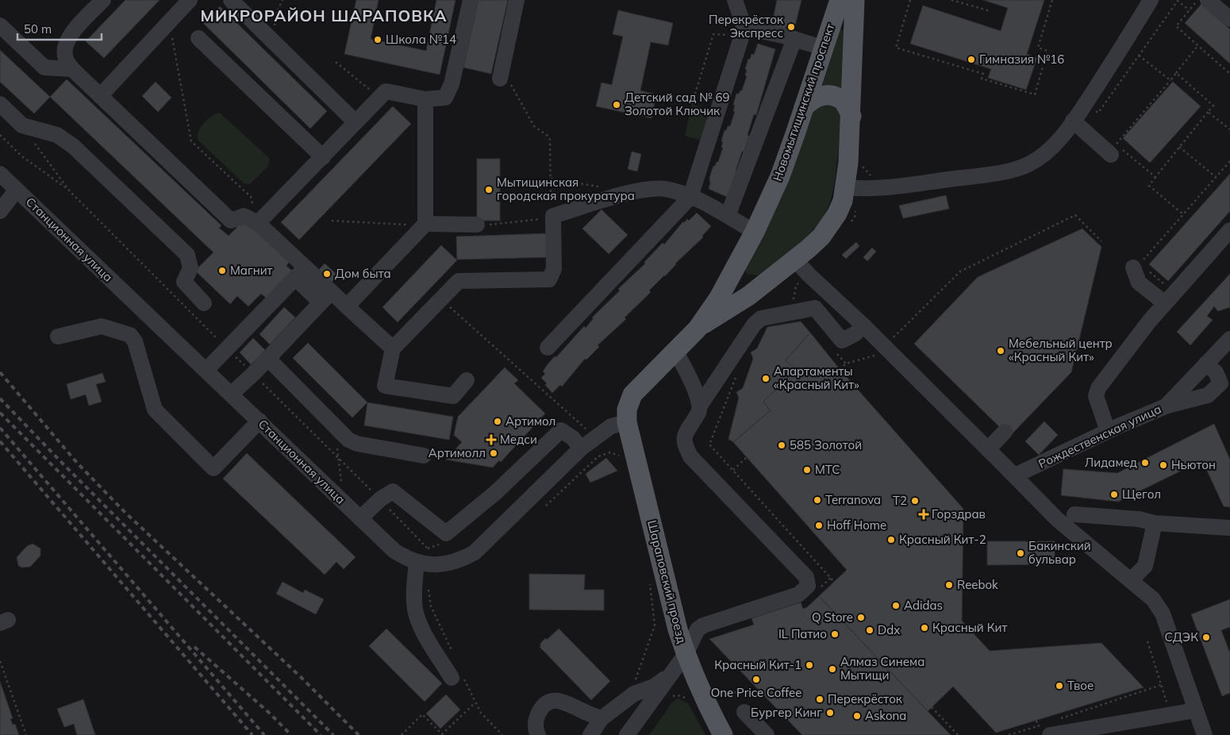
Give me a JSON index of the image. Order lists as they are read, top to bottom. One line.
{"streets":{"main road":["Новомытищинский проспект","Шараповский проезд"],"street":["Станционная улица","Рождественская улица"]},"crossings":[["Новомытищинский проспект","Станционная улица"],["Новомытищинский проспект","Шараповский проезд"],["Станционная улица","Шараповский проезд"]],"districts":["МИКРОРАЙОН ШАРАПОВКА"],"places":{"other":["Перекрёсток Экспресс","Школа №14","Гимназия №16","Детский сад № 69 Золотой Ключик","Мытищинская городская прокуратура","Магнит","Дом быта","Мебельный центр «Красный Кит»","Апартаменты «Красный Кит»","Артимол","585 Золотой","Артимолл","Лидамед","Ньютон","МТС","Щегол","Terranova","T2","Hoff Home","Красный Кит-2","Бакинский бульвар","Reebok","Adidas","Q Store","Красный Кит","Ddx","IL Патио","СДЭК","Красный Кит-1","Алмаз Синема Мытищи","One Price Coffee","Твое","Перекрёсток","Бургер Кинг","Askona"],"health":["Медси","Горздрав"]},"scale_bar":"50 m"}
